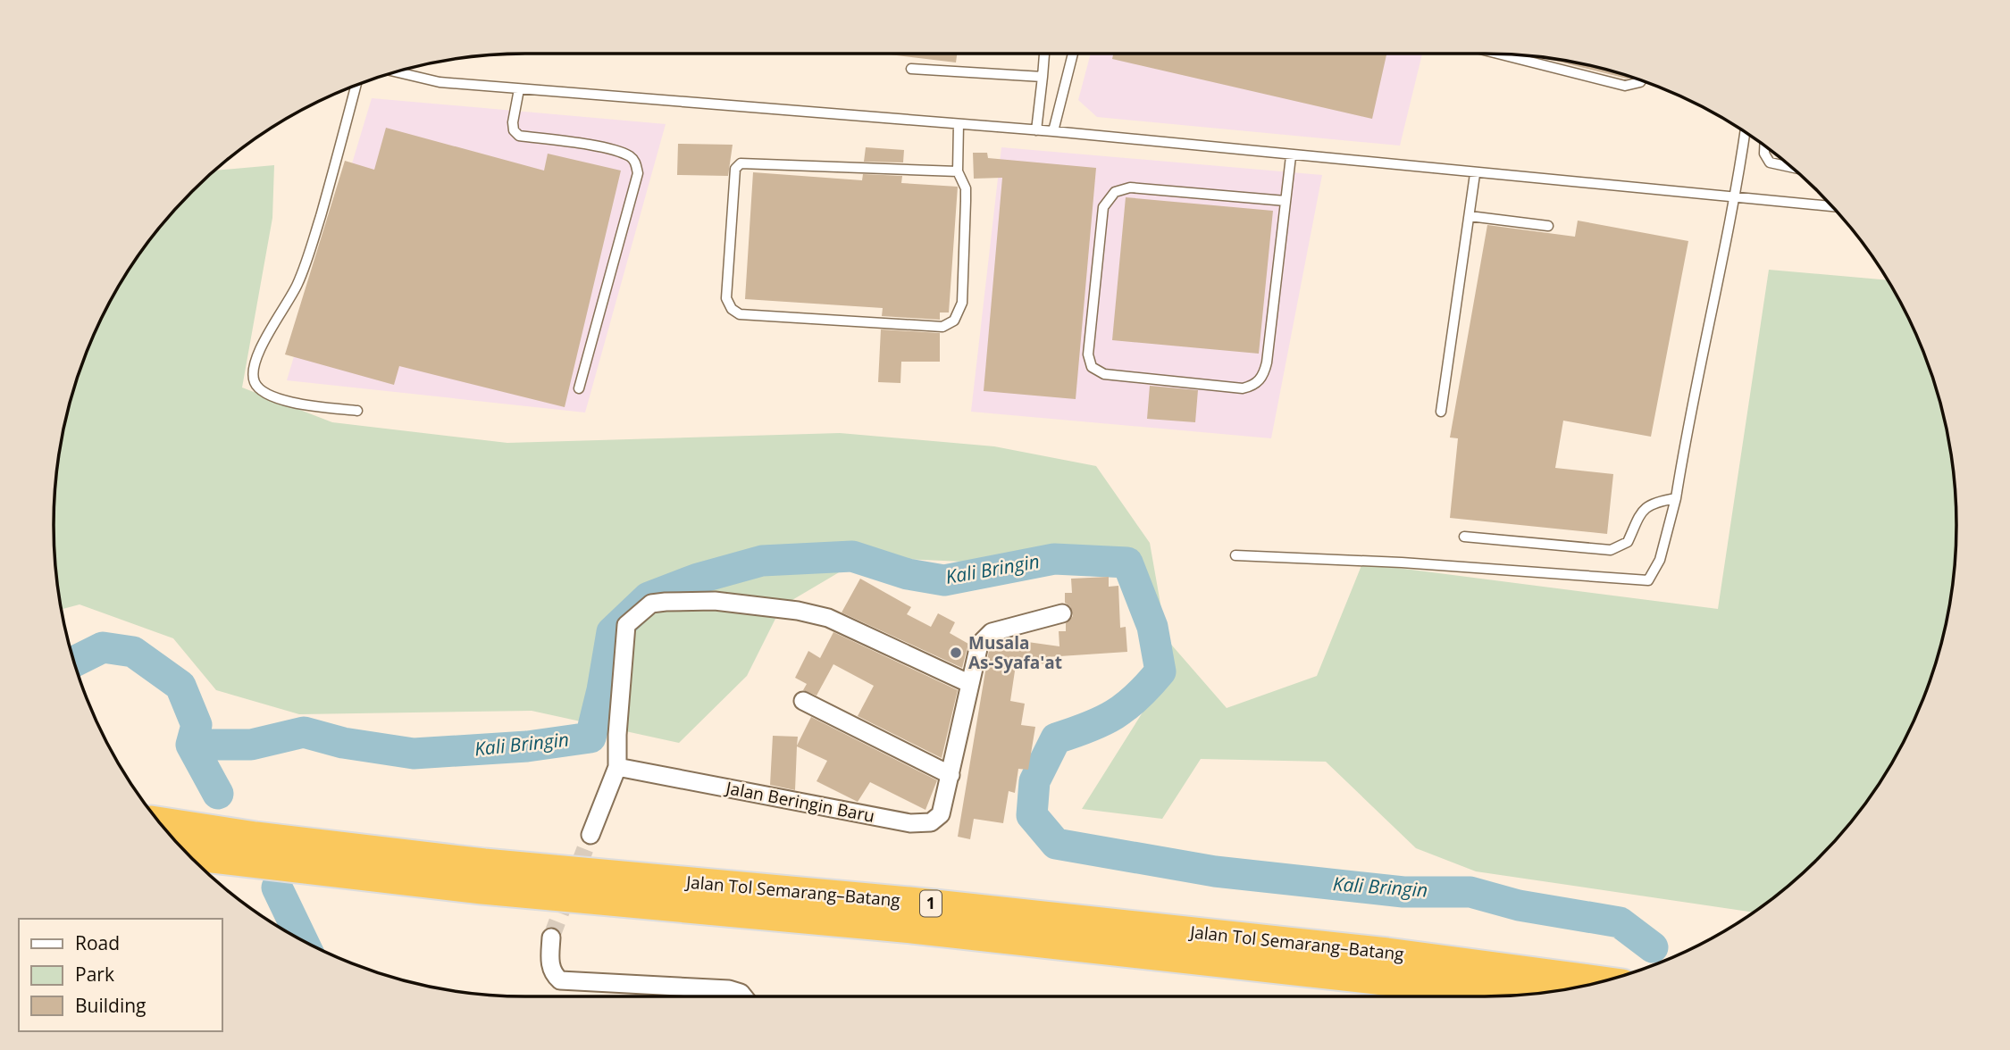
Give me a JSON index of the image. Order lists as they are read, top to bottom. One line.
{"streets":{"highway":["Jalan Tol Semarang–Batang","1"],"street":["Jalan Beringin Baru"]},"water":["Kali Bringin"],"places":["Musala As-Syafa'at"],"legend":["Road","Park","Building"]}
